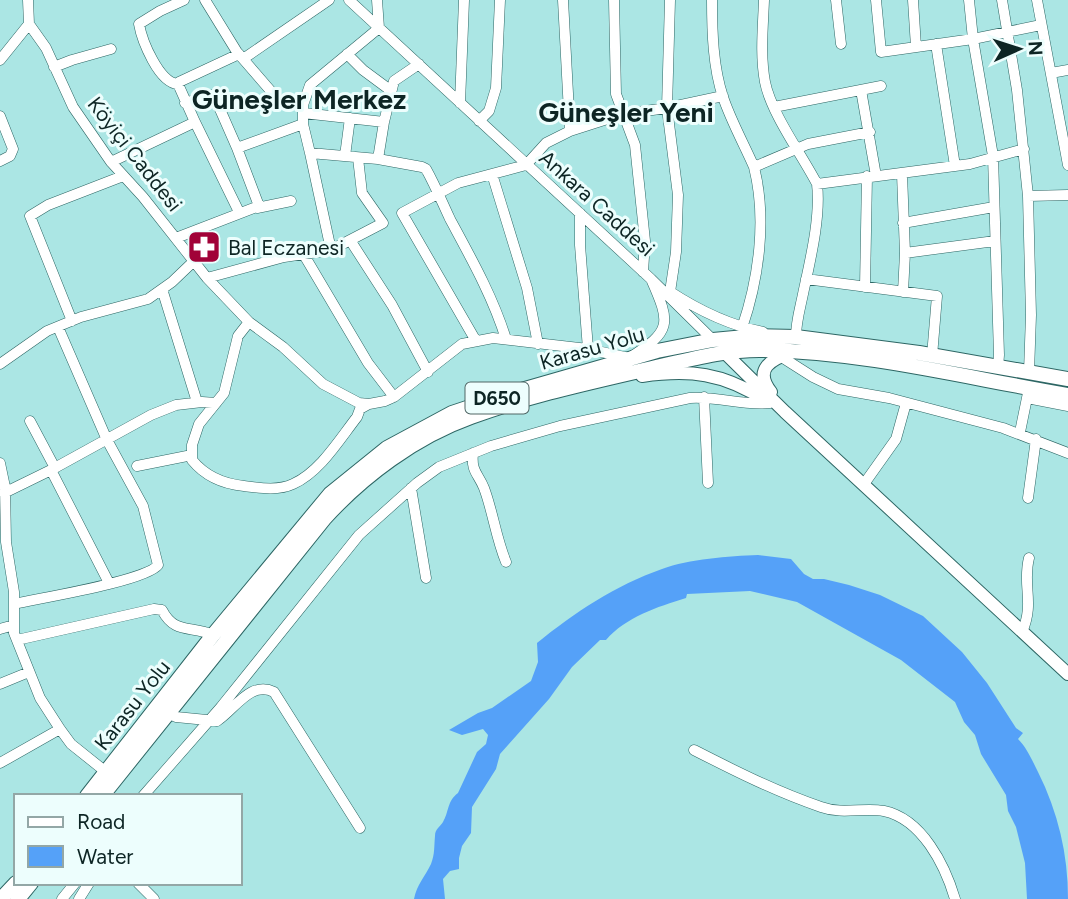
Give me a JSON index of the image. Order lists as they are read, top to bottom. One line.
{"streets":{"highway":["Karasu Yolu","D650"],"street":["Köyiçi Caddesi","Ankara Caddesi"]},"crossings":[["Ankara Caddesi","Karasu Yolu"]],"districts":["Güneşler Merkez","Güneşler Yeni"],"places":{"pharmacy":["Bal Eczanesi"]},"legend":["Road","Water"],"north":"right"}
